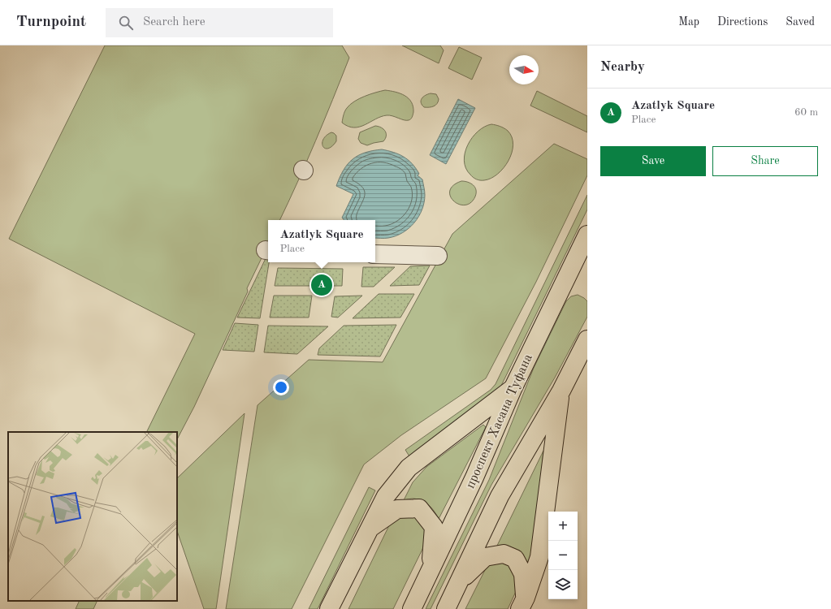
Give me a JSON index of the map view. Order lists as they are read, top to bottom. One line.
{"streets":{"main road":["проспект Хасана Туфана"]},"north":"right","page":{"header":"Turnpoint","search":"Search here","nav":["Map","Directions","Saved"],"heading":"Nearby","list":[{"mark":"A","name":"Azatlyk Square","note":"Place","value":"60 m"}],"buttons":["Save","Share"],"popup":["Azatlyk Square","Place"],"pins":"A","map_buttons":["+","−"]}}
